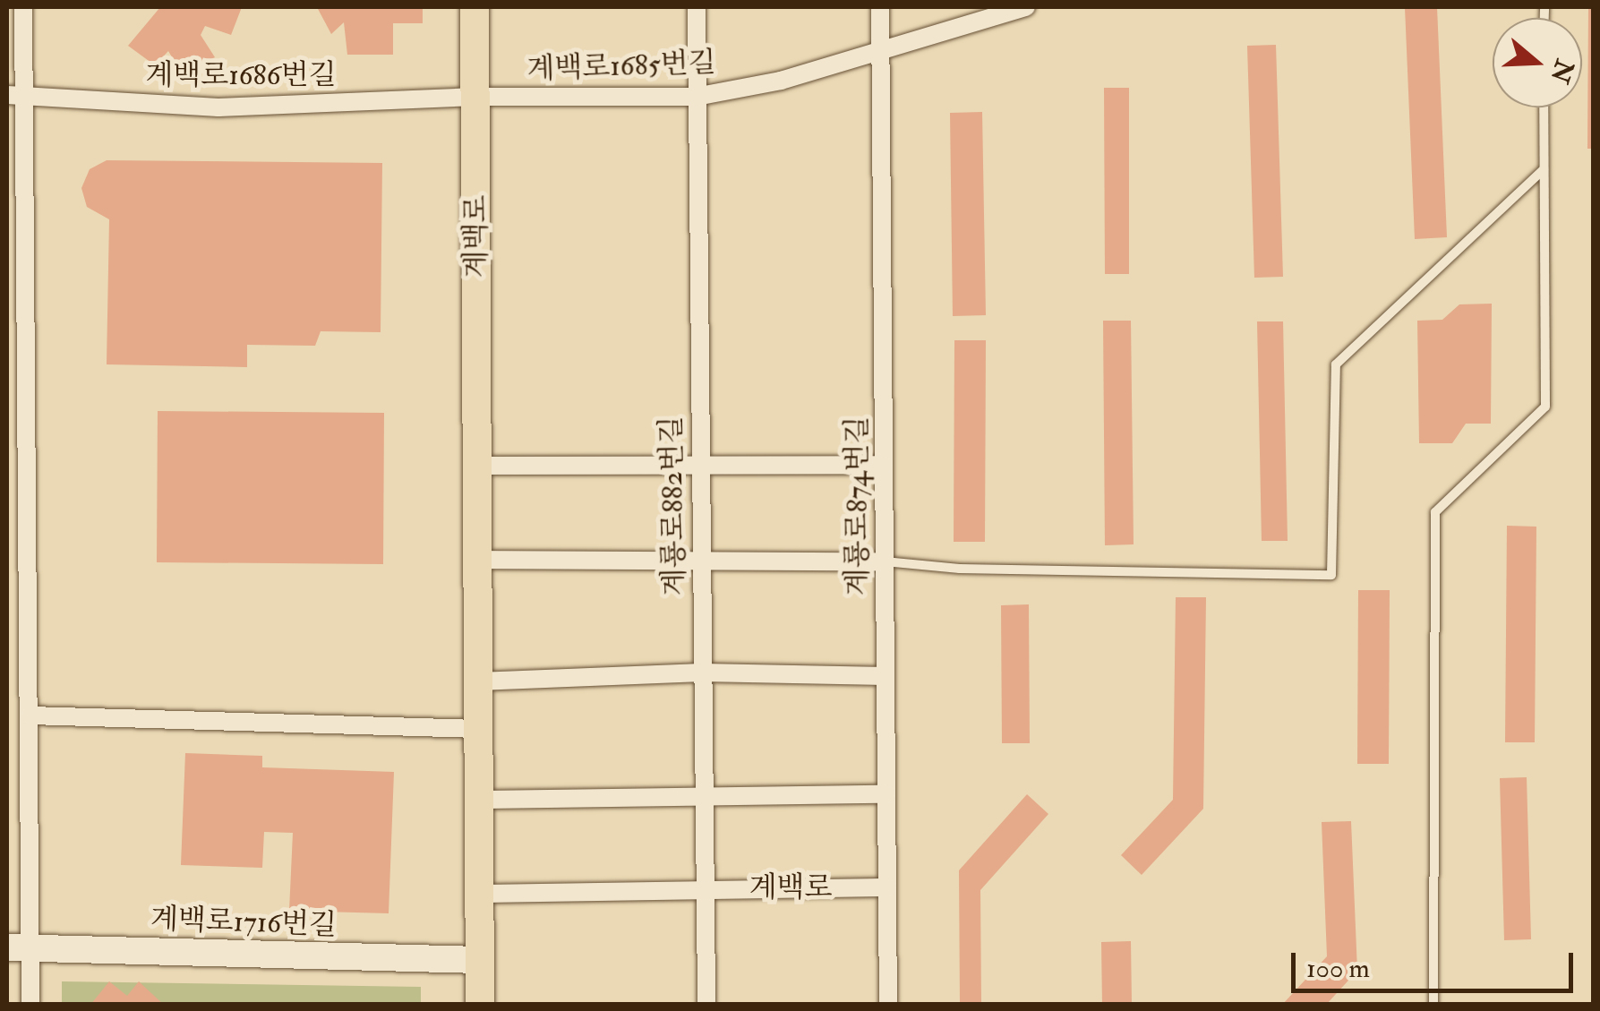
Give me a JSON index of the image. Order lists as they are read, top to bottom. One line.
{"streets":{"main road":["계백로","계백로1716번길"],"street":["계백로1685번길","계백로1686번길","계룡로882번길","계룡로874번길"]},"crossings":[["계백로1685번길","계백로1686번길"],["계백로1685번길","계백로"],["계백로1685번길","계룡로882번길"],["계백로1685번길","계룡로874번길"],["계백로1686번길","계백로"],["계백로","계룡로882번길"],["계백로","계룡로874번길"],["계백로","계백로1716번길"]],"scale_bar":"100 m","north":"right"}
